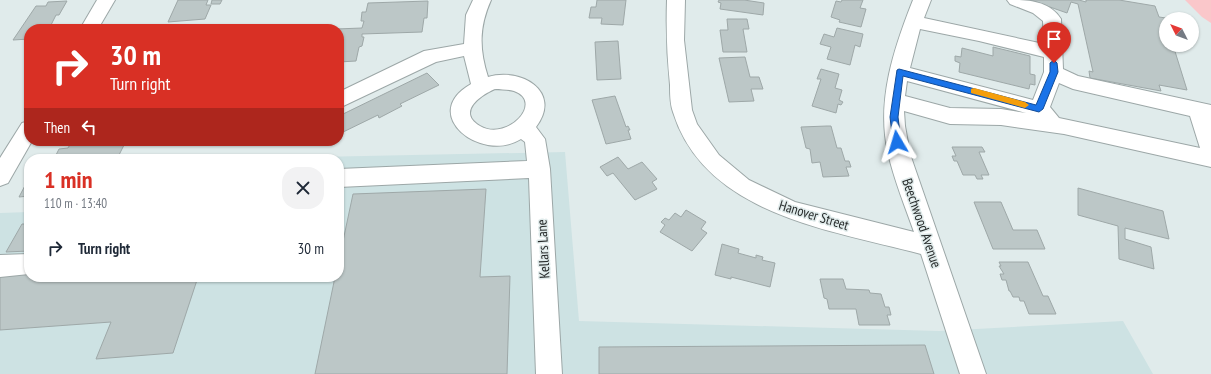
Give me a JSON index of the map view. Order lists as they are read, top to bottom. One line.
{"streets":{"street":["Hanover Street","Beechwood Avenue","Kellars Lane"]},"crossings":[["Hanover Street","Beechwood Avenue"]],"north":"top left","page":{"turn":["30 m","Turn right"],"then":"Then","heading":["1 min","110 m · 13:40"],"list":[{"name":"Turn right","value":"30 m"}]}}
